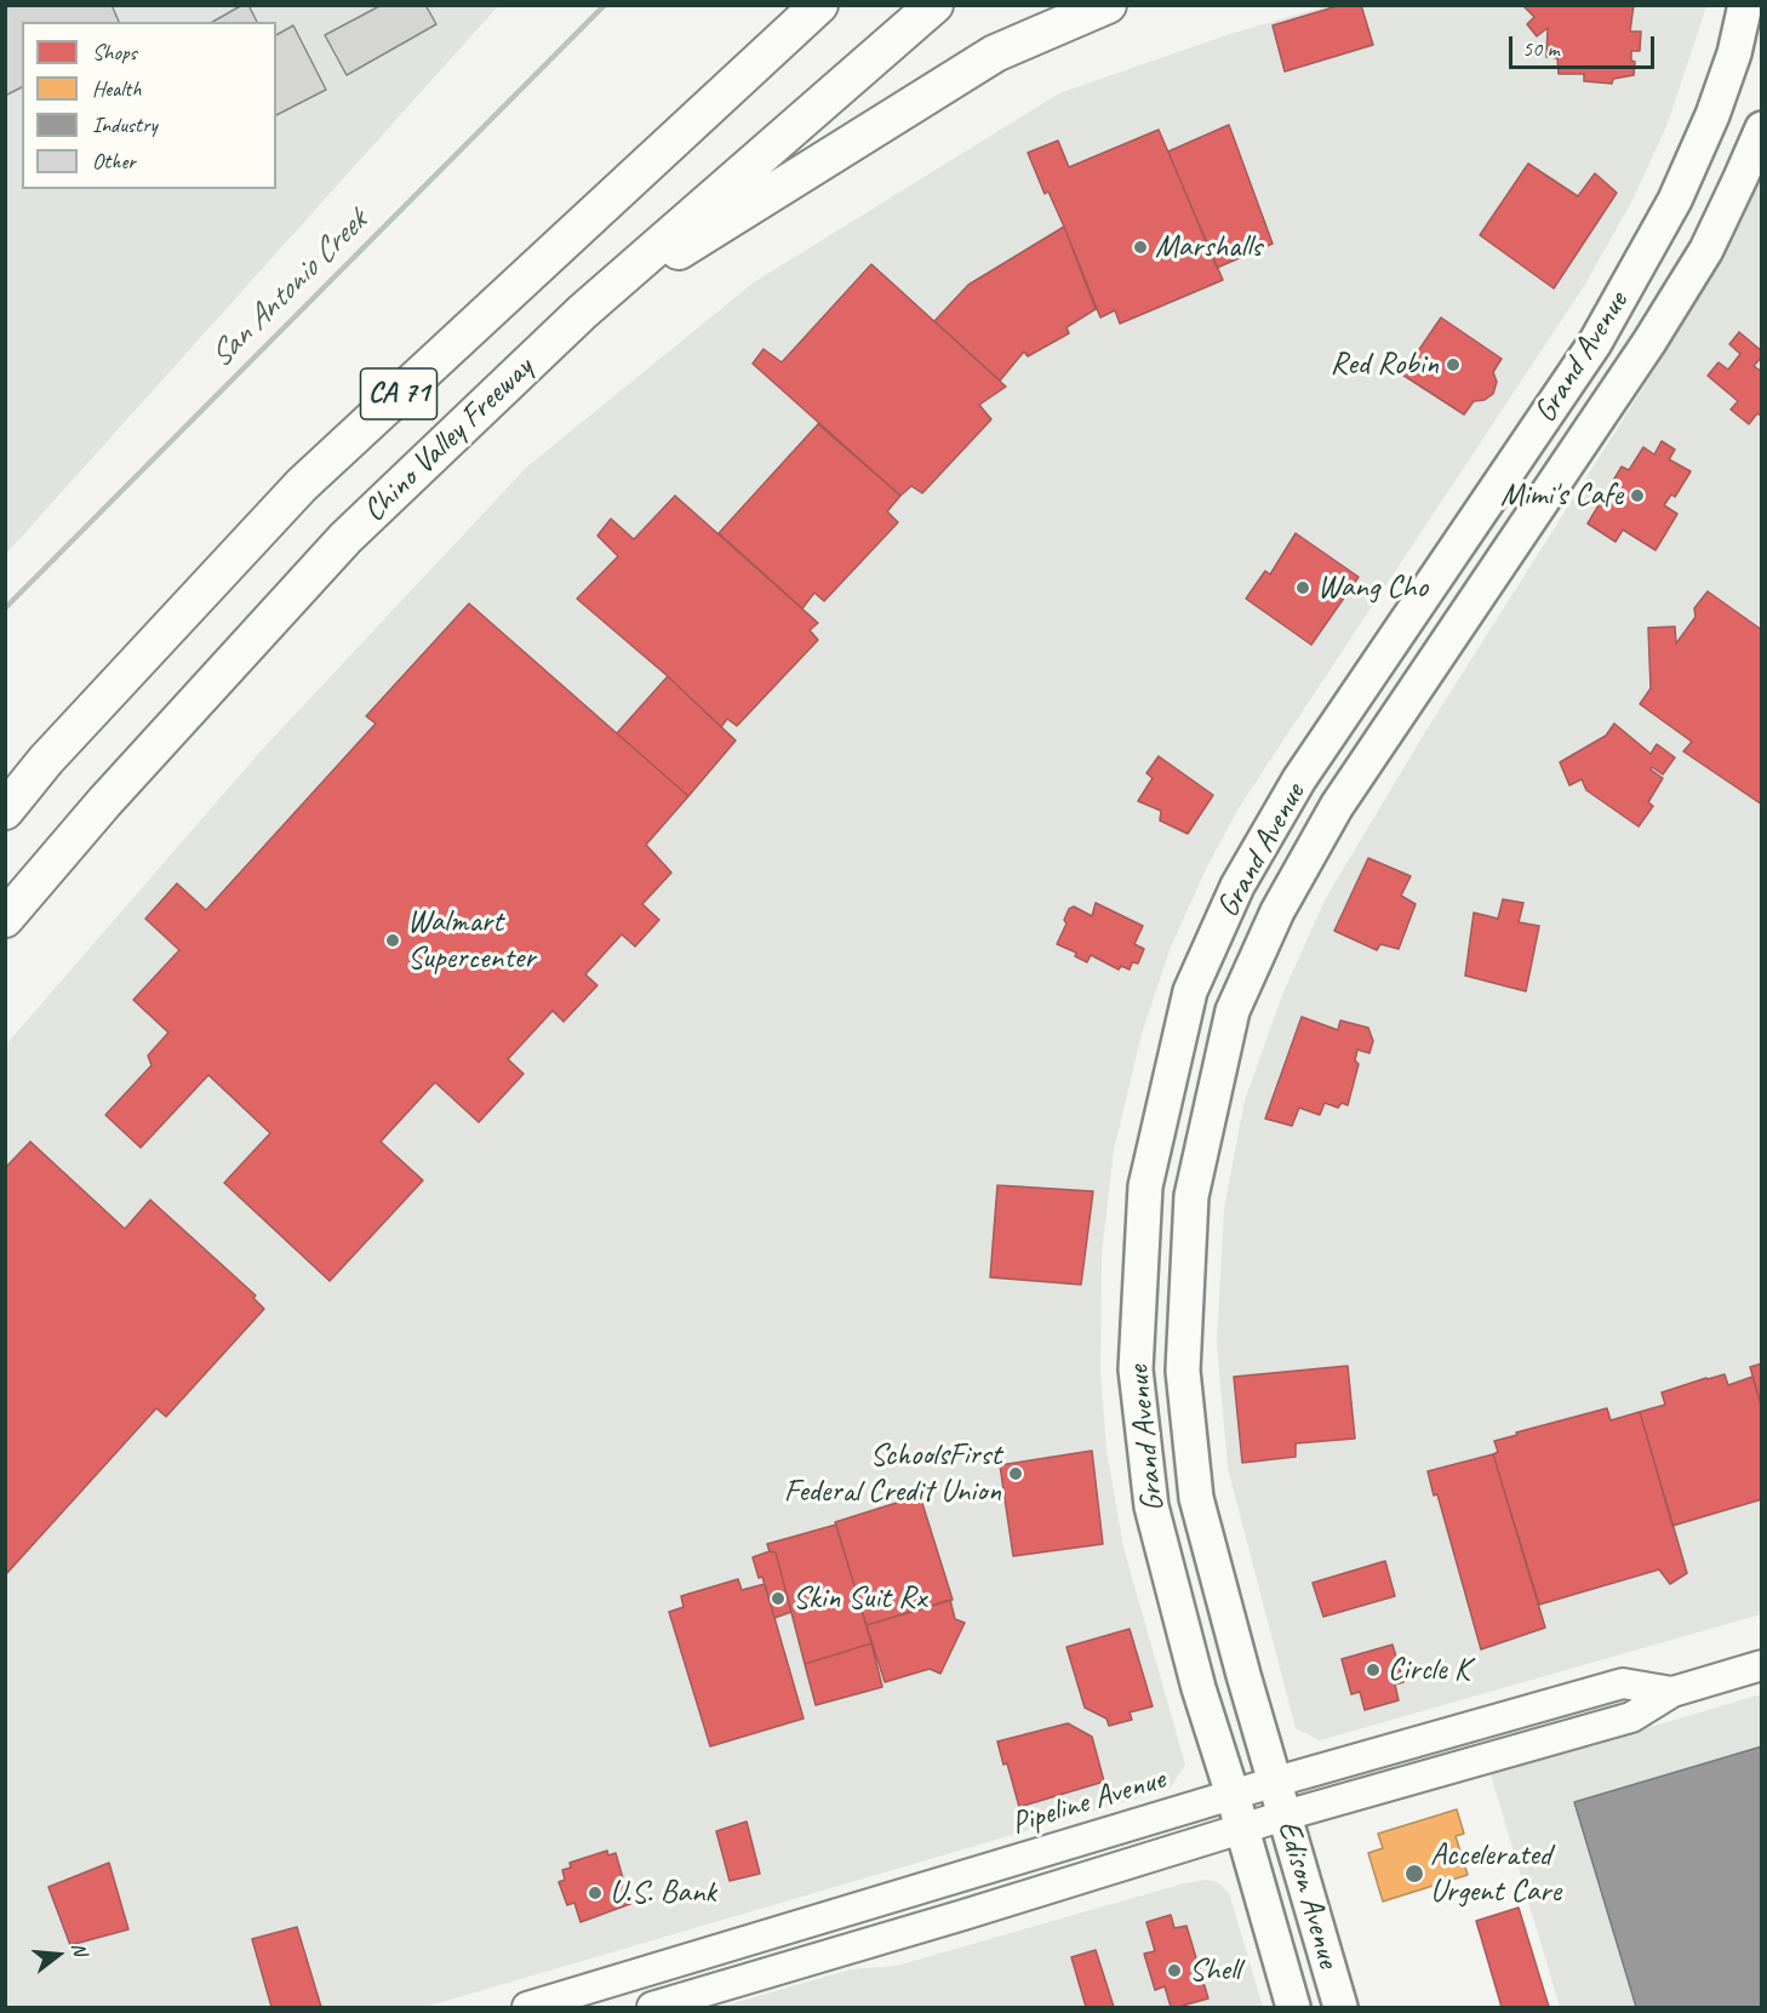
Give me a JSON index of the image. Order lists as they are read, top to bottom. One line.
{"streets":{"highway":["CA 71","Chino Valley Freeway"],"main road":["Grand Avenue","Pipeline Avenue","Edison Avenue"]},"crossings":[["Grand Avenue","Pipeline Avenue"],["Grand Avenue","Edison Avenue"],["Pipeline Avenue","Edison Avenue"]],"water":["San Antonio Creek"],"places":["Marshalls","Red Robin","Mimi's Cafe","Wang Cho","Walmart Supercenter","SchoolsFirst Federal Credit Union","Skin Suit Rx","Circle K","Accelerated Urgent Care","U.S. Bank","Shell"],"legend":["Shops","Health","Industry","Other"],"scale_bar":"50 m","north":"right"}
